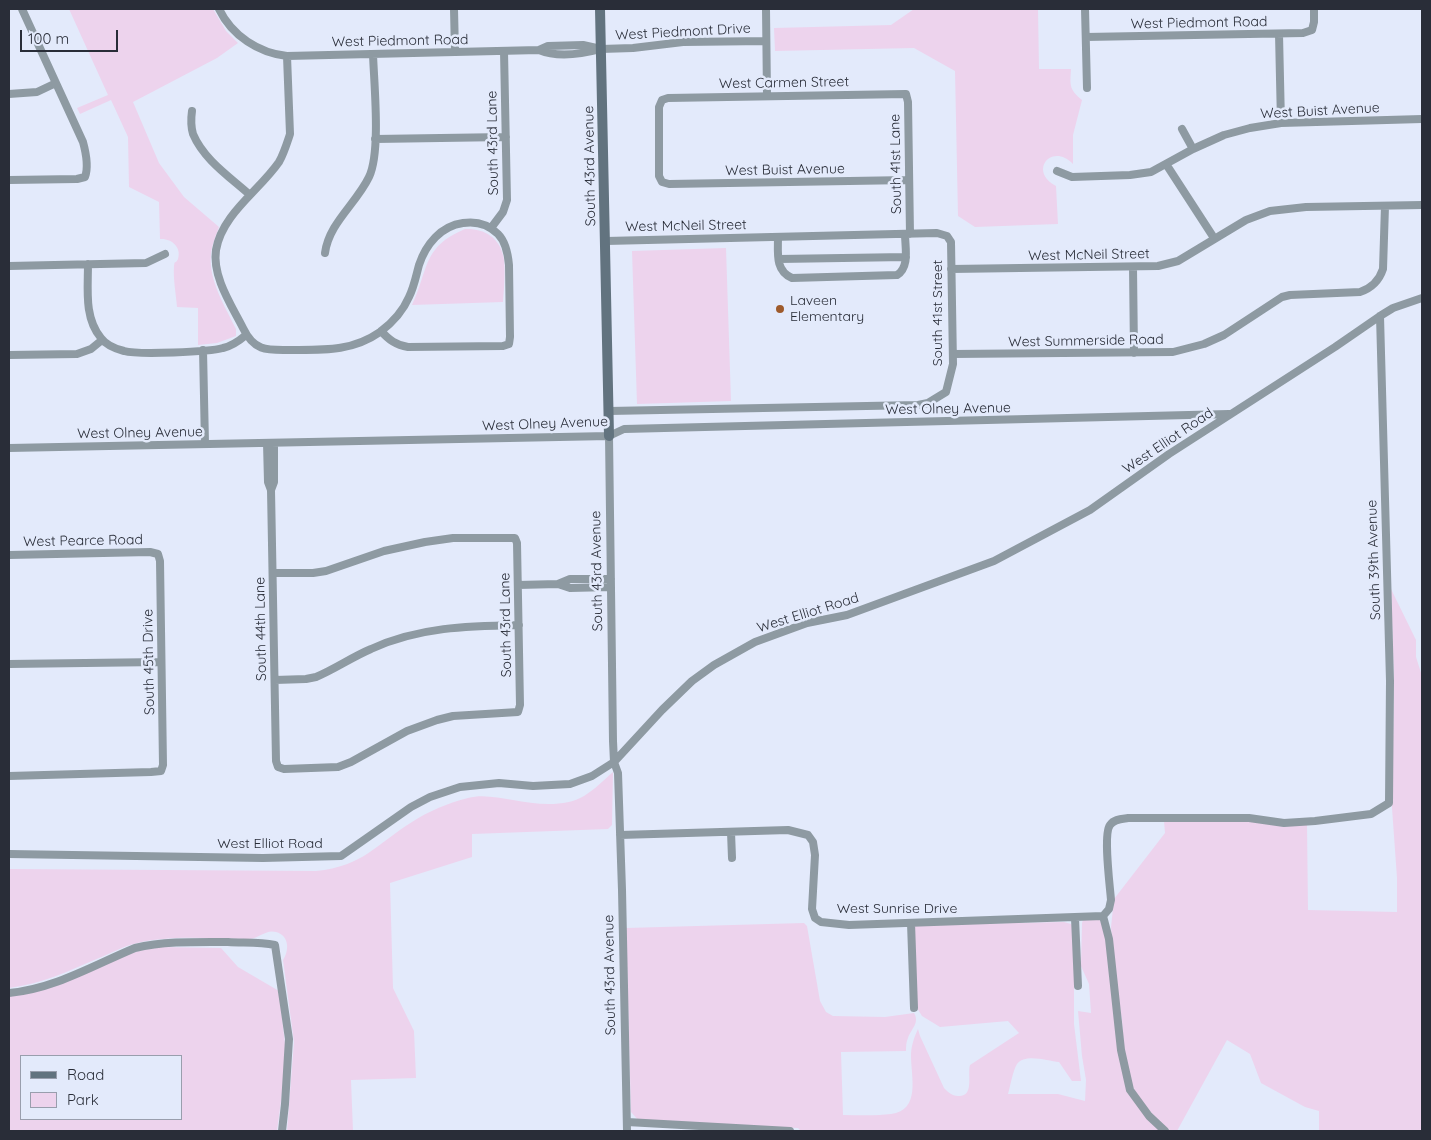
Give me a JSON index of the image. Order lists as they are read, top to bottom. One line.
{"streets":{"street":["West Piedmont Road","West Piedmont Drive","West Carmen Street","West Buist Avenue","South 43rd Lane","South 41st Lane","South 43rd Avenue","West McNeil Street","South 41st Street","West Summerside Road","West Olney Avenue","West Elliot Road","West Pearce Road","South 39th Avenue","South 44th Lane","South 45th Drive","West Sunrise Drive"]},"crossings":[["West Piedmont Road","West Piedmont Drive"],["West Piedmont Road","South 43rd Lane"],["West Piedmont Drive","South 43rd Avenue"],["West Carmen Street","West Buist Avenue"],["West Carmen Street","South 41st Lane"],["West Buist Avenue","South 41st Lane"],["South 43rd Lane","South 44th Lane"],["South 41st Lane","West McNeil Street"],["South 43rd Avenue","West McNeil Street"],["South 43rd Avenue","South 41st Street"],["South 43rd Avenue","West Olney Avenue"],["South 43rd Avenue","West Elliot Road"],["South 43rd Avenue","West Sunrise Drive"],["West McNeil Street","South 41st Street"],["West McNeil Street","West Summerside Road"],["South 41st Street","West Summerside Road"],["West Olney Avenue","West Elliot Road"],["West Olney Avenue","South 44th Lane"],["West Elliot Road","South 39th Avenue"],["West Pearce Road","South 45th Drive"],["South 39th Avenue","West Sunrise Drive"]],"places":["Laveen Elementary"],"legend":["Road","Park"],"scale_bar":"100 m"}
